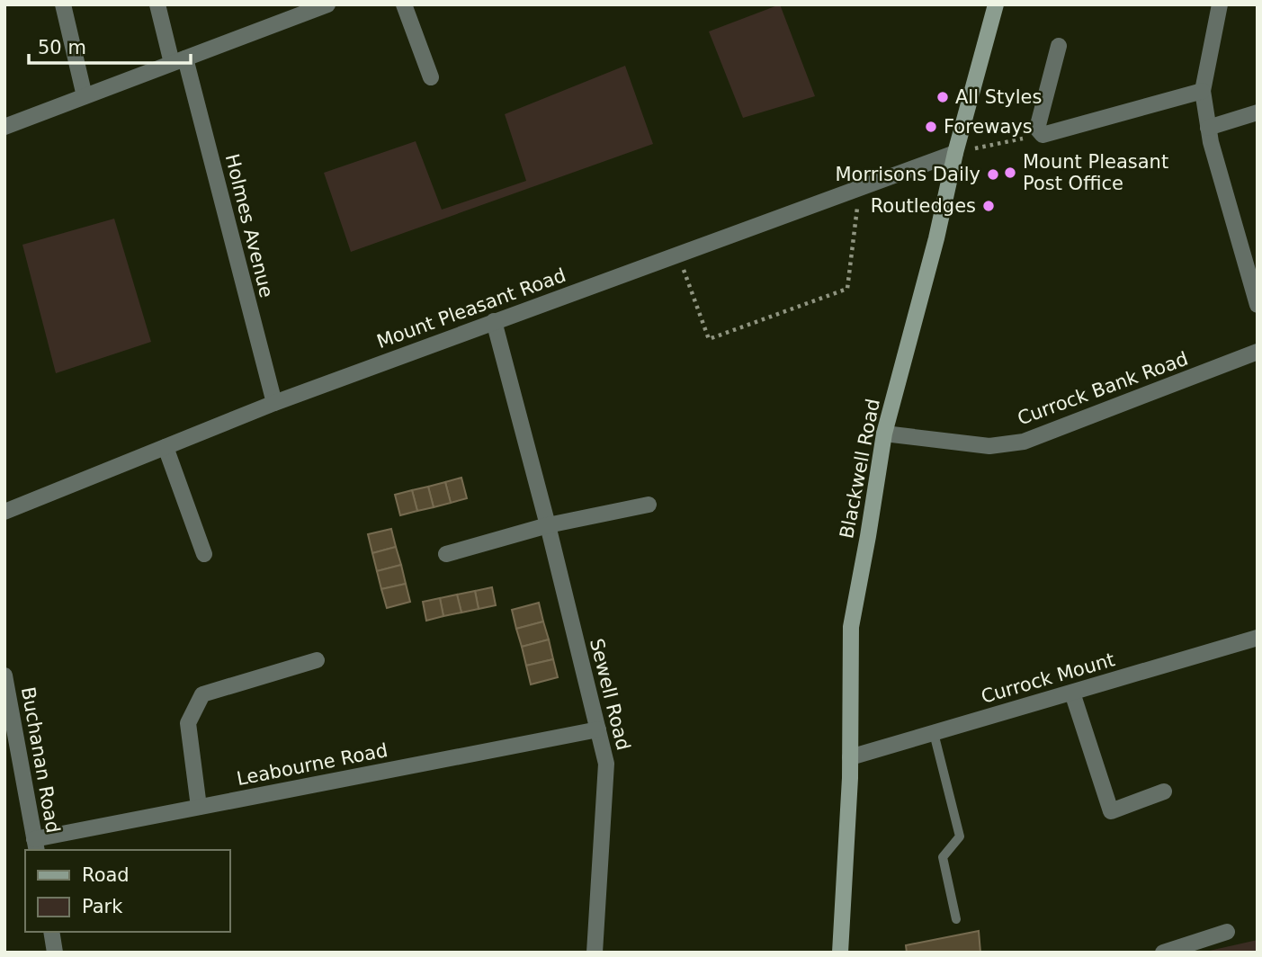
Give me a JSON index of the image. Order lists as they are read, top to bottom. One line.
{"streets":{"street":["Holmes Avenue","Mount Pleasant Road","Currock Bank Road","Blackwell Road","Currock Mount","Sewell Road","Buchanan Road","Leabourne Road"]},"crossings":[["Holmes Avenue","Mount Pleasant Road"],["Mount Pleasant Road","Blackwell Road"],["Mount Pleasant Road","Sewell Road"],["Currock Bank Road","Blackwell Road"],["Blackwell Road","Currock Mount"],["Sewell Road","Leabourne Road"],["Buchanan Road","Leabourne Road"]],"places":["All Styles","Foreways","Mount Pleasant Post Office","Morrisons Daily","Routledges"],"legend":["Road","Park"],"scale_bar":"50 m"}
